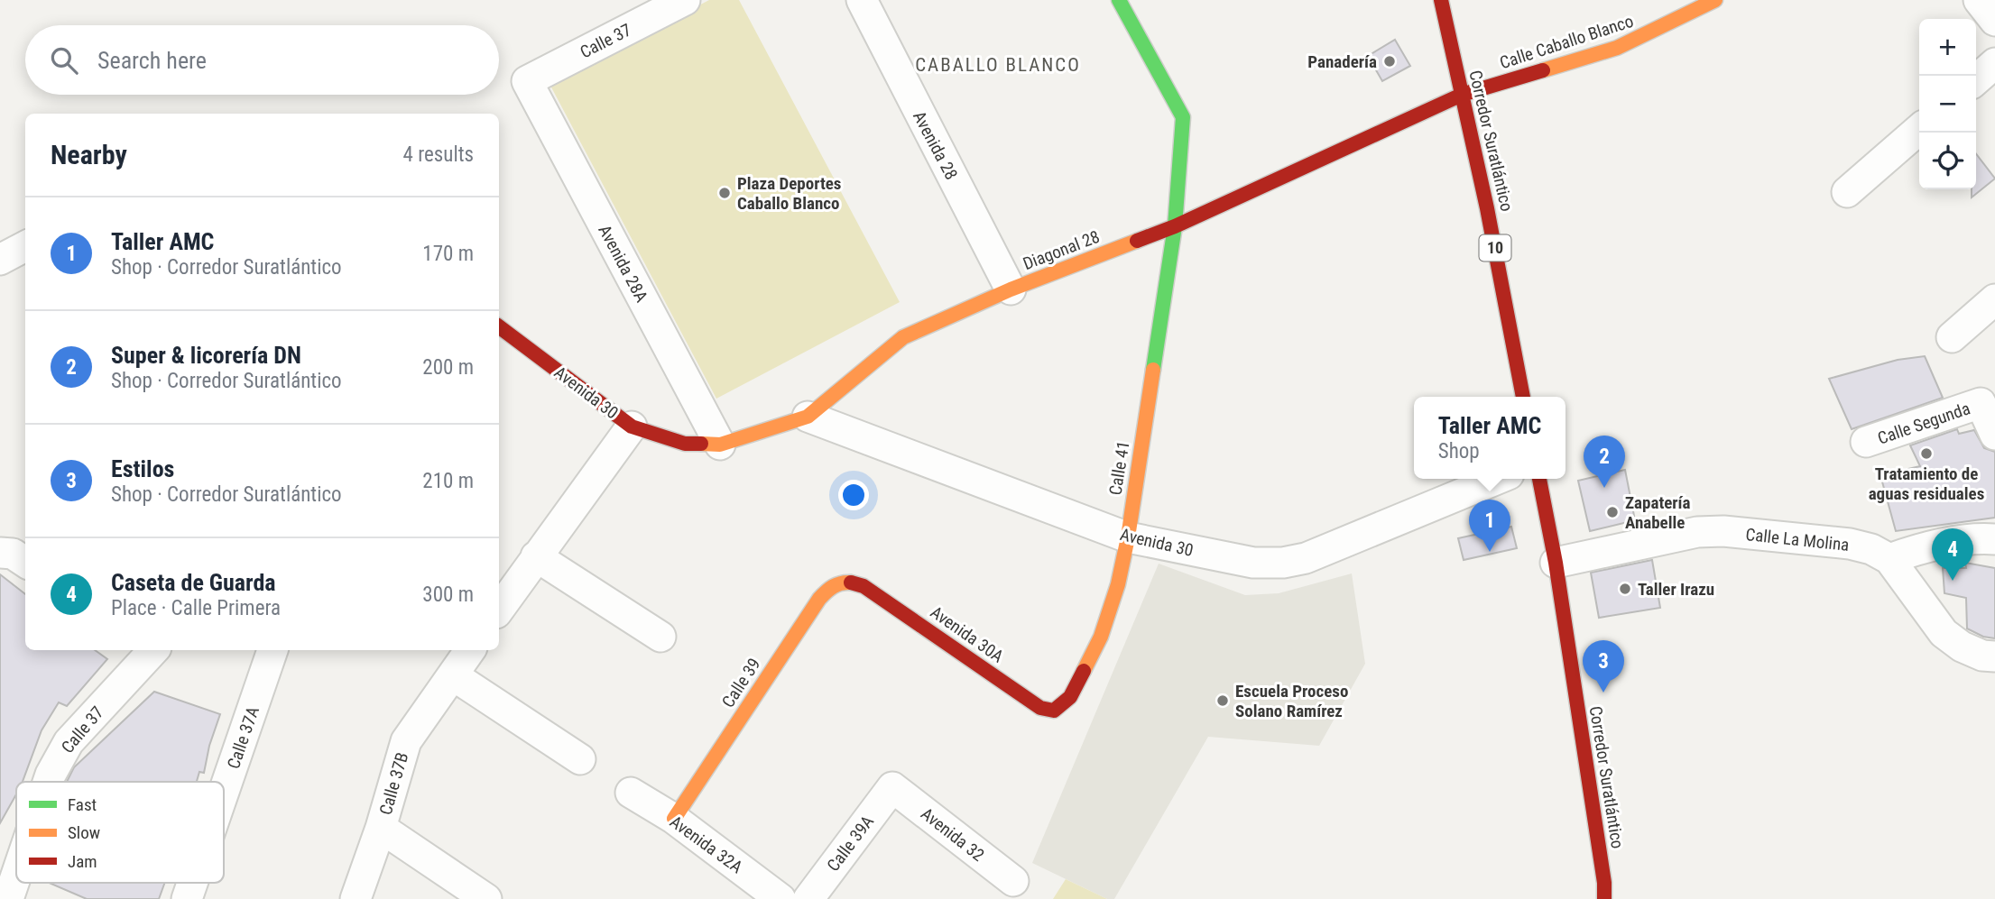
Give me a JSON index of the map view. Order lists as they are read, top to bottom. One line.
{"streets":{"street":["Calle 37","Calle Caballo Blanco","Corredor Suratlántico","Avenida 28","10","Diagonal 28","Avenida 28A","Avenida 30","Calle Segunda","Calle 41","Calle La Molina","Avenida 30A","Calle 39","Calle 37A","Calle 37B","Avenida 32","Calle 39A","Avenida 32A"]},"crossings":[["Calle 37","Avenida 28A"],["Calle Caballo Blanco","Corredor Suratlántico"],["Calle Caballo Blanco","Diagonal 28"],["Corredor Suratlántico","Diagonal 28"],["Corredor Suratlántico","Calle La Molina"],["Avenida 28","Diagonal 28"],["Diagonal 28","Avenida 28A"],["Diagonal 28","Avenida 30"],["Diagonal 28","Calle 41"],["Avenida 30","Calle 41"],["Calle 41","Avenida 30A"],["Avenida 30A","Calle 39"],["Calle 39","Avenida 32A"],["Avenida 32","Calle 39A"]],"districts":["CABALLO BLANCO"],"places":["Panadería","Plaza Deportes Caballo Blanco","Tratamiento de aguas residuales","Zapatería Anabelle","Taller Irazu","Escuela Proceso Solano Ramírez"],"legend":["Fast","Slow","Jam"],"page":{"map_buttons":["+","−"],"search":"Search here","heading":["Nearby","4 results"],"list":[{"mark":"1","name":"Taller AMC","note":"Shop · Corredor Suratlántico","value":"170 m"},{"mark":"2","name":"Super & licorería DN","note":"Shop · Corredor Suratlántico","value":"200 m"},{"mark":"3","name":"Estilos","note":"Shop · Corredor Suratlántico","value":"210 m"},{"mark":"4","name":"Caseta de Guarda","note":"Place · Calle Primera","value":"300 m"}],"popup":["Taller AMC","Shop"],"pins":["2","1","4","3"]}}
